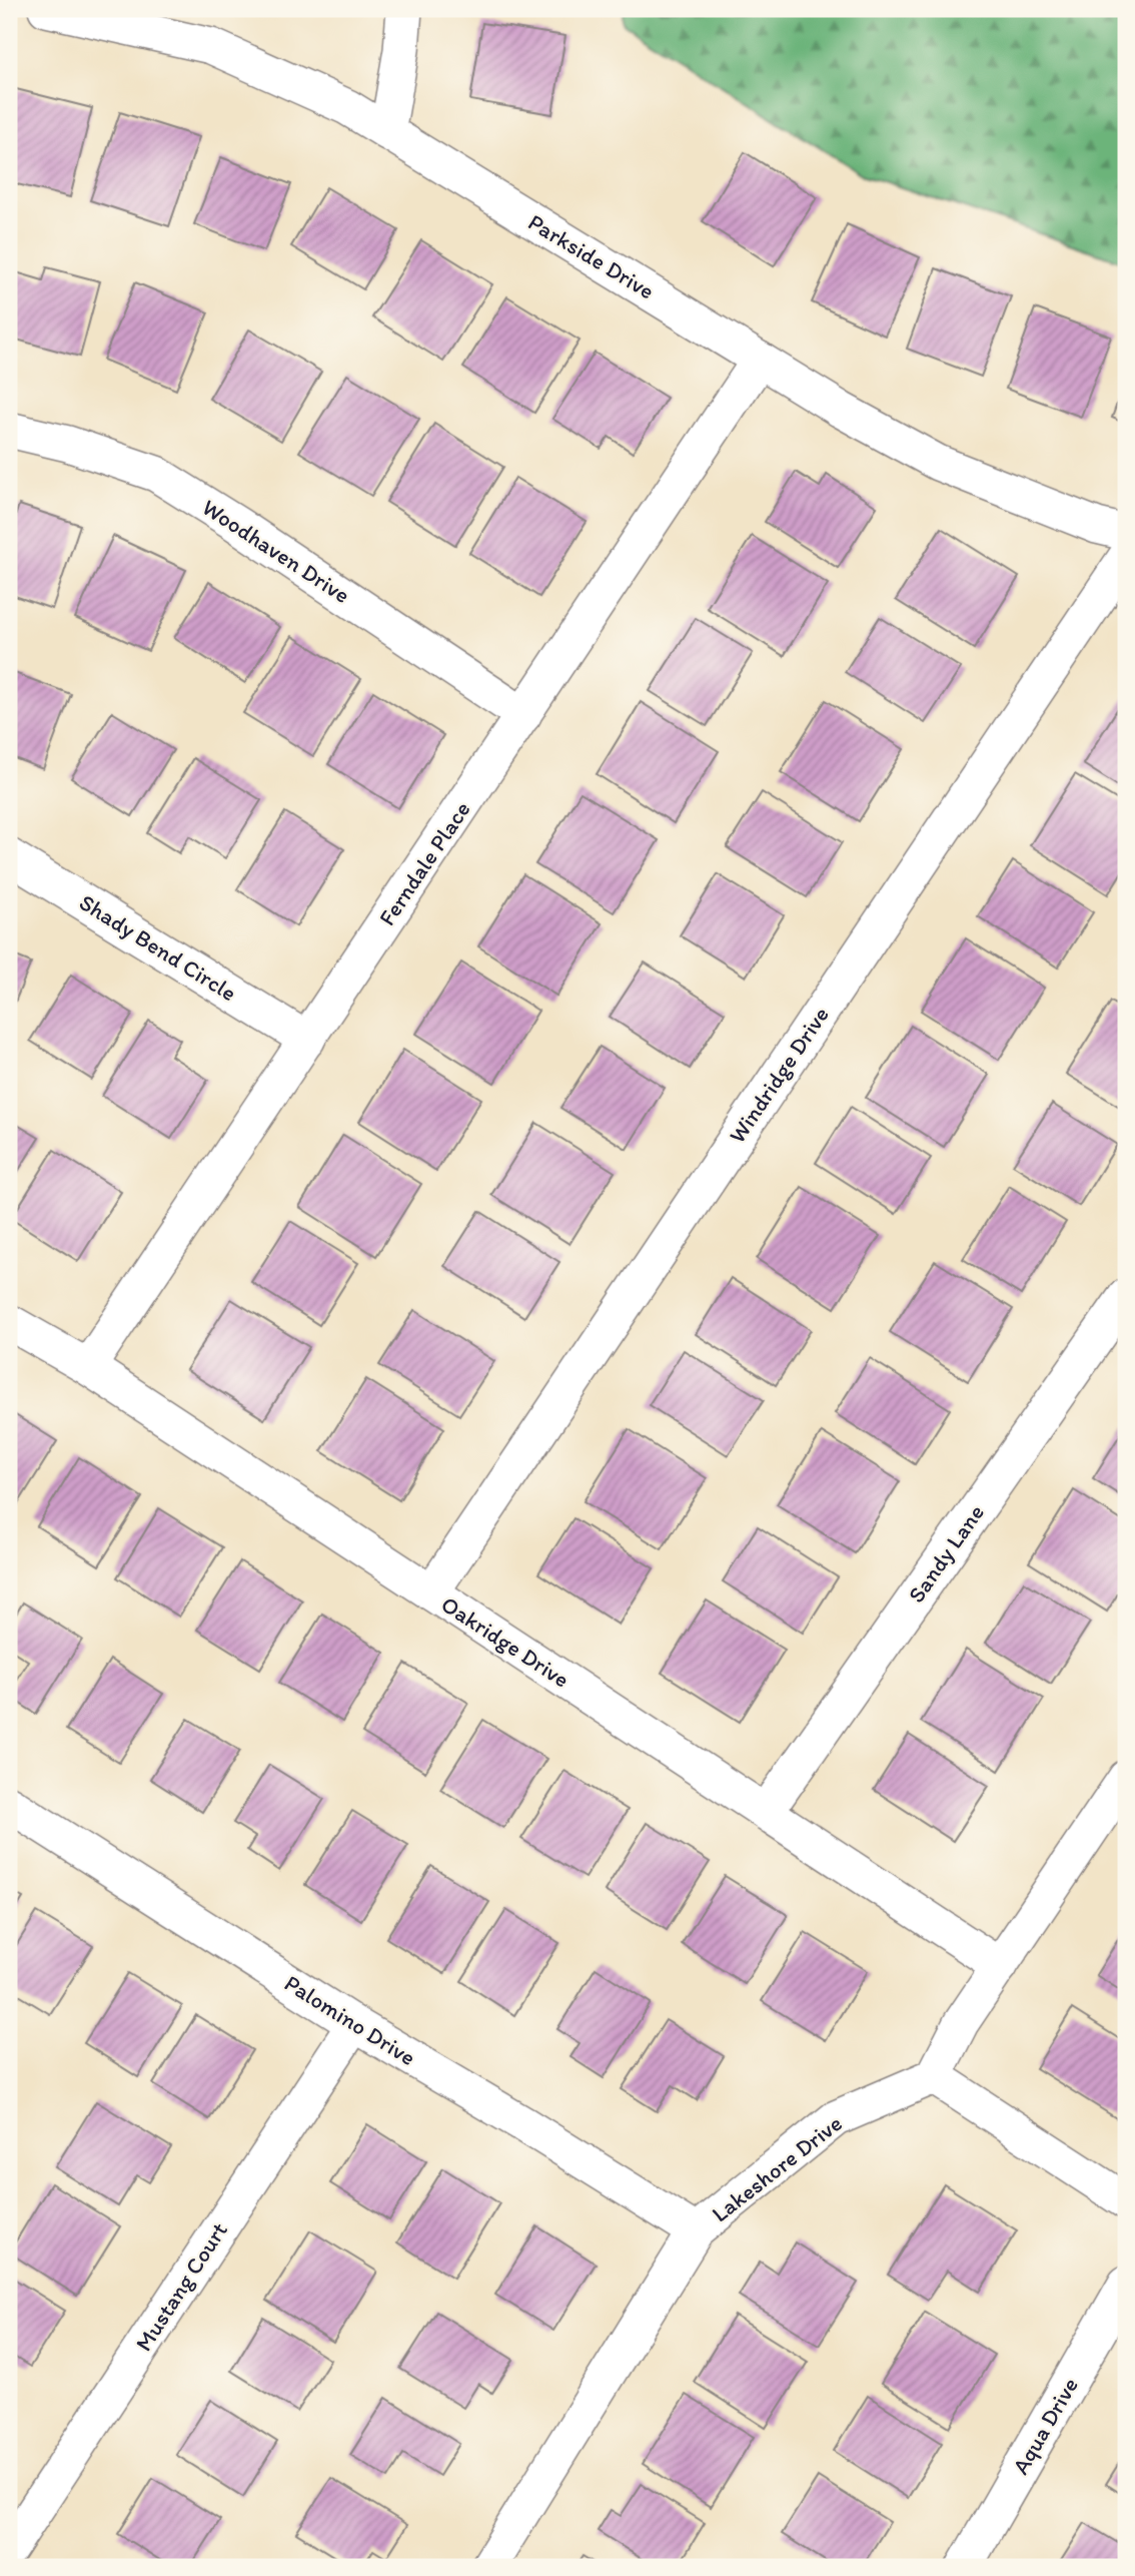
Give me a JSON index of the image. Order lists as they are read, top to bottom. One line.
{"streets":{"street":["Parkside Drive","Woodhaven Drive","Ferndale Place","Shady Bend Circle","Windridge Drive","Sandy Lane","Oakridge Drive","Palomino Drive","Lakeshore Drive","Mustang Court","Aqua Drive"]},"crossings":[["Parkside Drive","Ferndale Place"],["Woodhaven Drive","Ferndale Place"],["Ferndale Place","Shady Bend Circle"],["Ferndale Place","Oakridge Drive"],["Windridge Drive","Oakridge Drive"],["Sandy Lane","Oakridge Drive"],["Palomino Drive","Lakeshore Drive"],["Palomino Drive","Mustang Court"]]}
